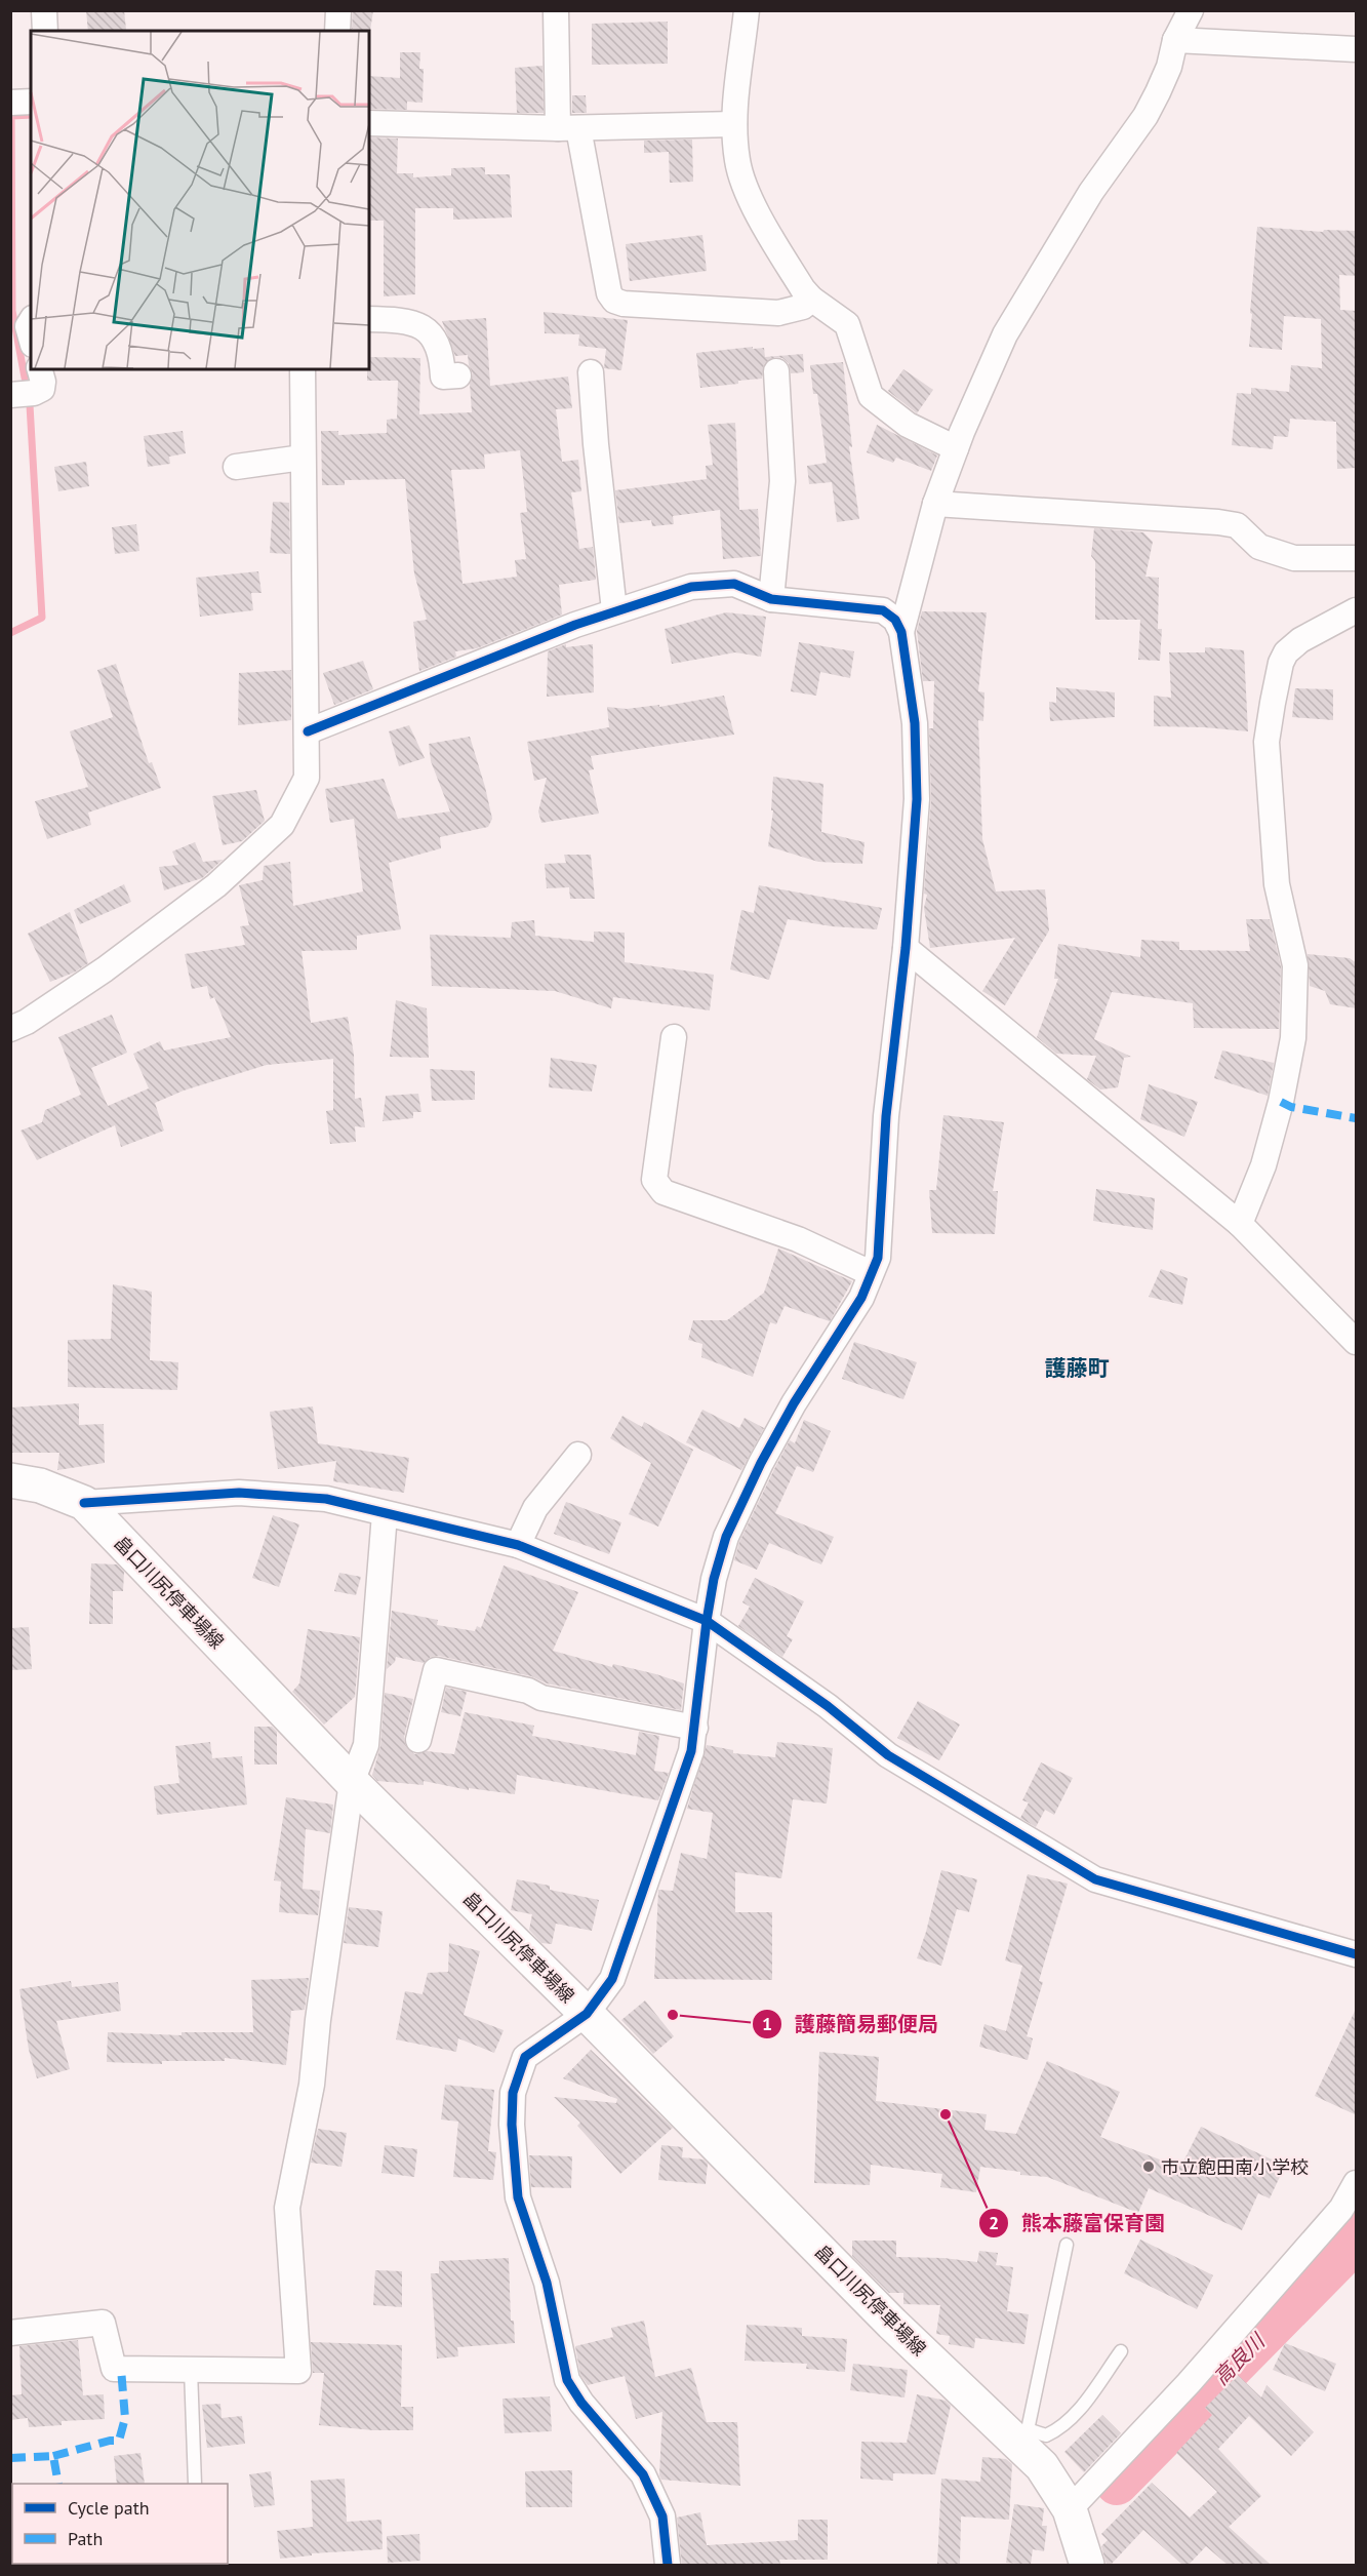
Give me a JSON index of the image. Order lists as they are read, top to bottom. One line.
{"streets":{"main road":["畠口川尻停車場線"]},"districts":["護藤町"],"water":["高良川"],"places":["護藤簡易郵便局","熊本藤富保育園","市立飽田南小学校"],"legend":["Cycle path","Path"]}
